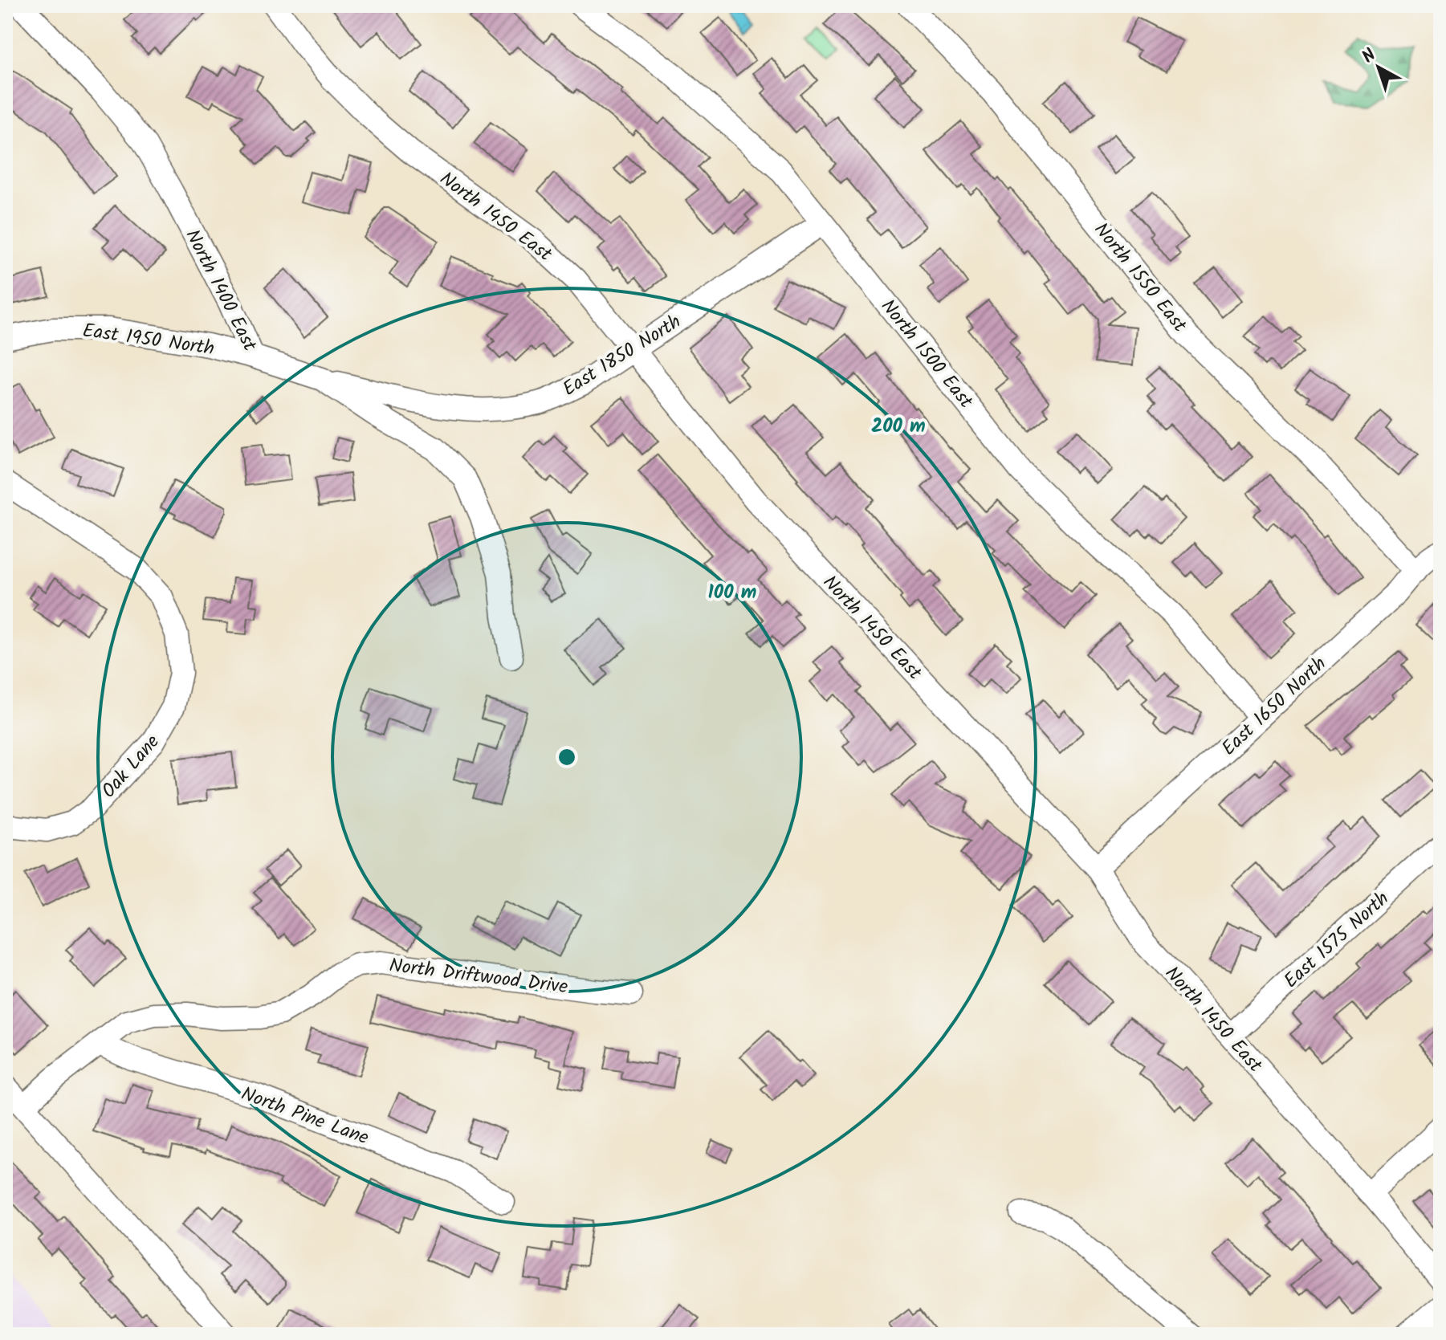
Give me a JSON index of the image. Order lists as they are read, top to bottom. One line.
{"streets":{"street":["North 1450 East","North 1550 East","North 1400 East","East 1950 North","North 1500 East","East 1850 North","East 1650 North","Oak Lane","East 1575 North","North Driftwood Drive","North Pine Lane"]},"crossings":[["North 1450 East","East 1850 North"],["North 1450 East","East 1650 North"],["North 1450 East","East 1575 North"],["North 1550 East","East 1650 North"],["North 1400 East","East 1950 North"],["North 1400 East","East 1850 North"],["North 1500 East","East 1850 North"],["North 1500 East","East 1650 North"],["North Driftwood Drive","North Pine Lane"]],"north":"top left","rings":["200 m","100 m"]}
